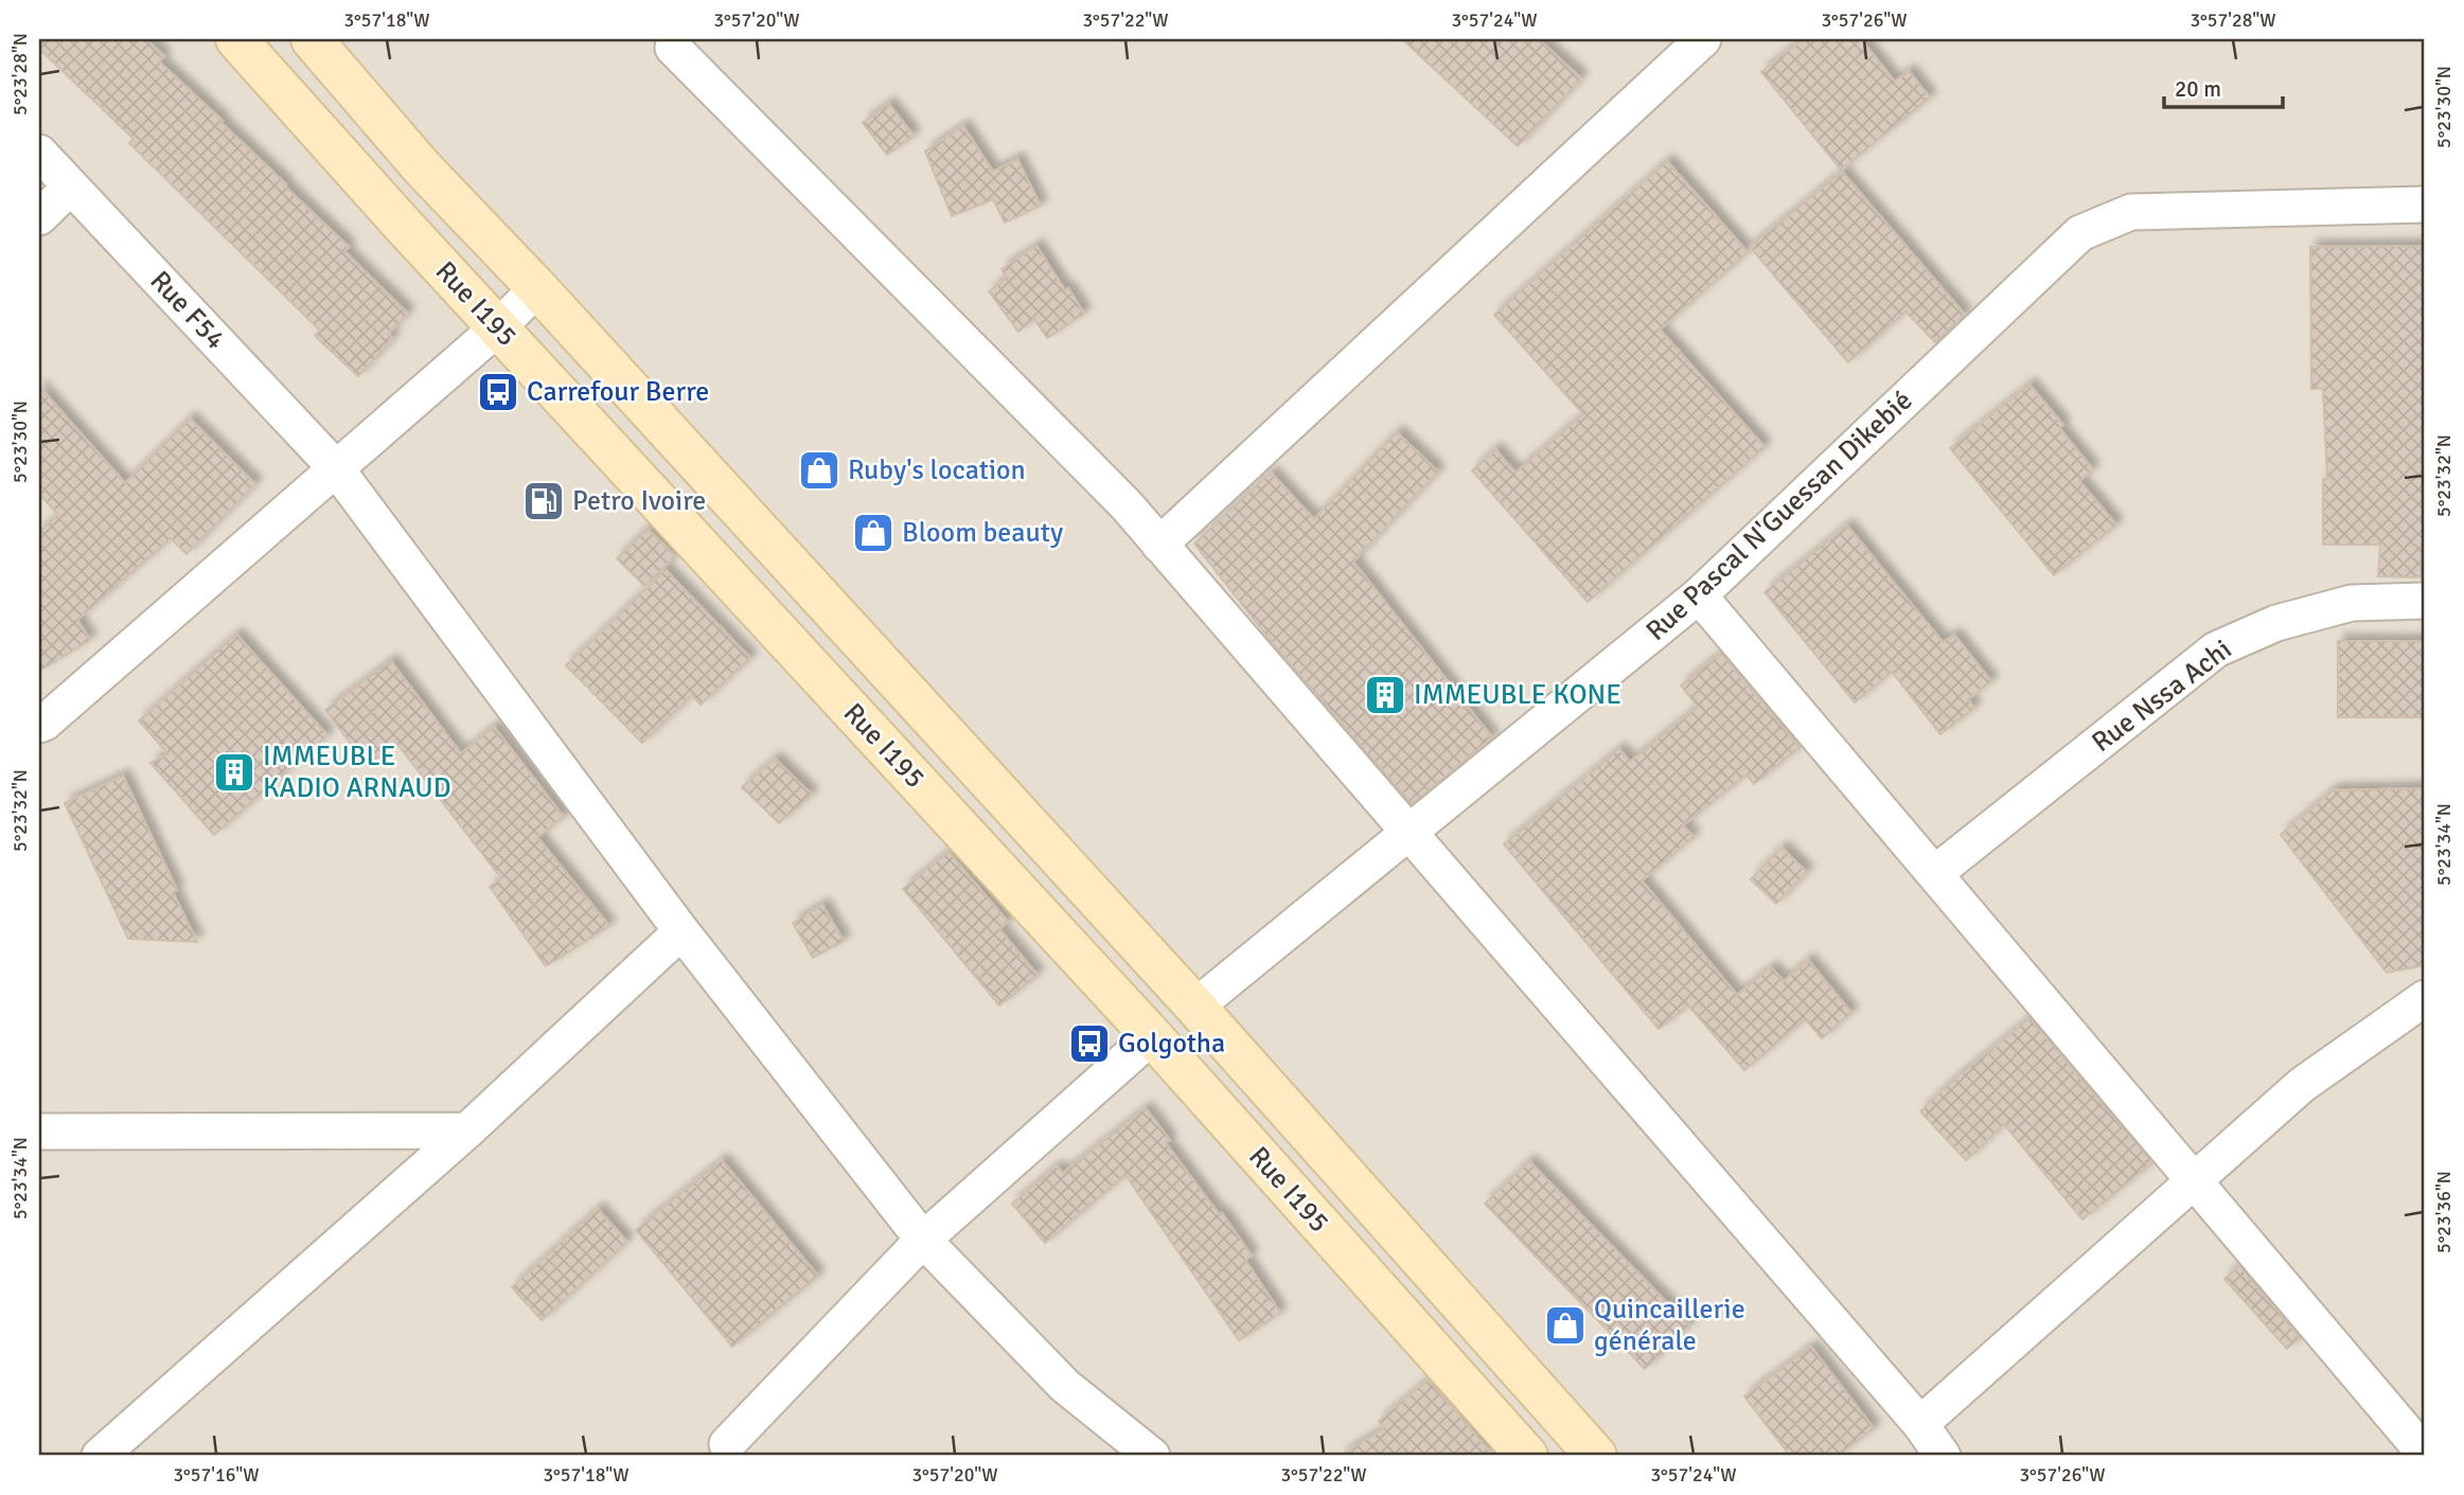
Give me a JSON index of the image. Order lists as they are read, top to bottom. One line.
{"streets":{"main road":["Rue I195"],"street":["Rue F54","Rue Pascal N'Guessan Dikebié","Rue Nssa Achi"]},"crossings":[["Rue I195","Rue Pascal N'Guessan Dikebié"]],"places":{"bus stop":["Carrefour Berre","Golgotha"],"shop":["Ruby's location","Bloom beauty","Quincaillerie générale"],"fuel station":["Petro Ivoire"],"building":["IMMEUBLE KONE","IMMEUBLE KADIO ARNAUD"]},"scale_bar":"20 m","coordinates":["3°57'18\"W","3°57'20\"W","3°57'22\"W","3°57'24\"W","3°57'26\"W","3°57'28\"W","5°23'28\"N","5°23'30\"N","5°23'32\"N","5°23'34\"N","5°23'36\"N","3°57'16\"W"]}
